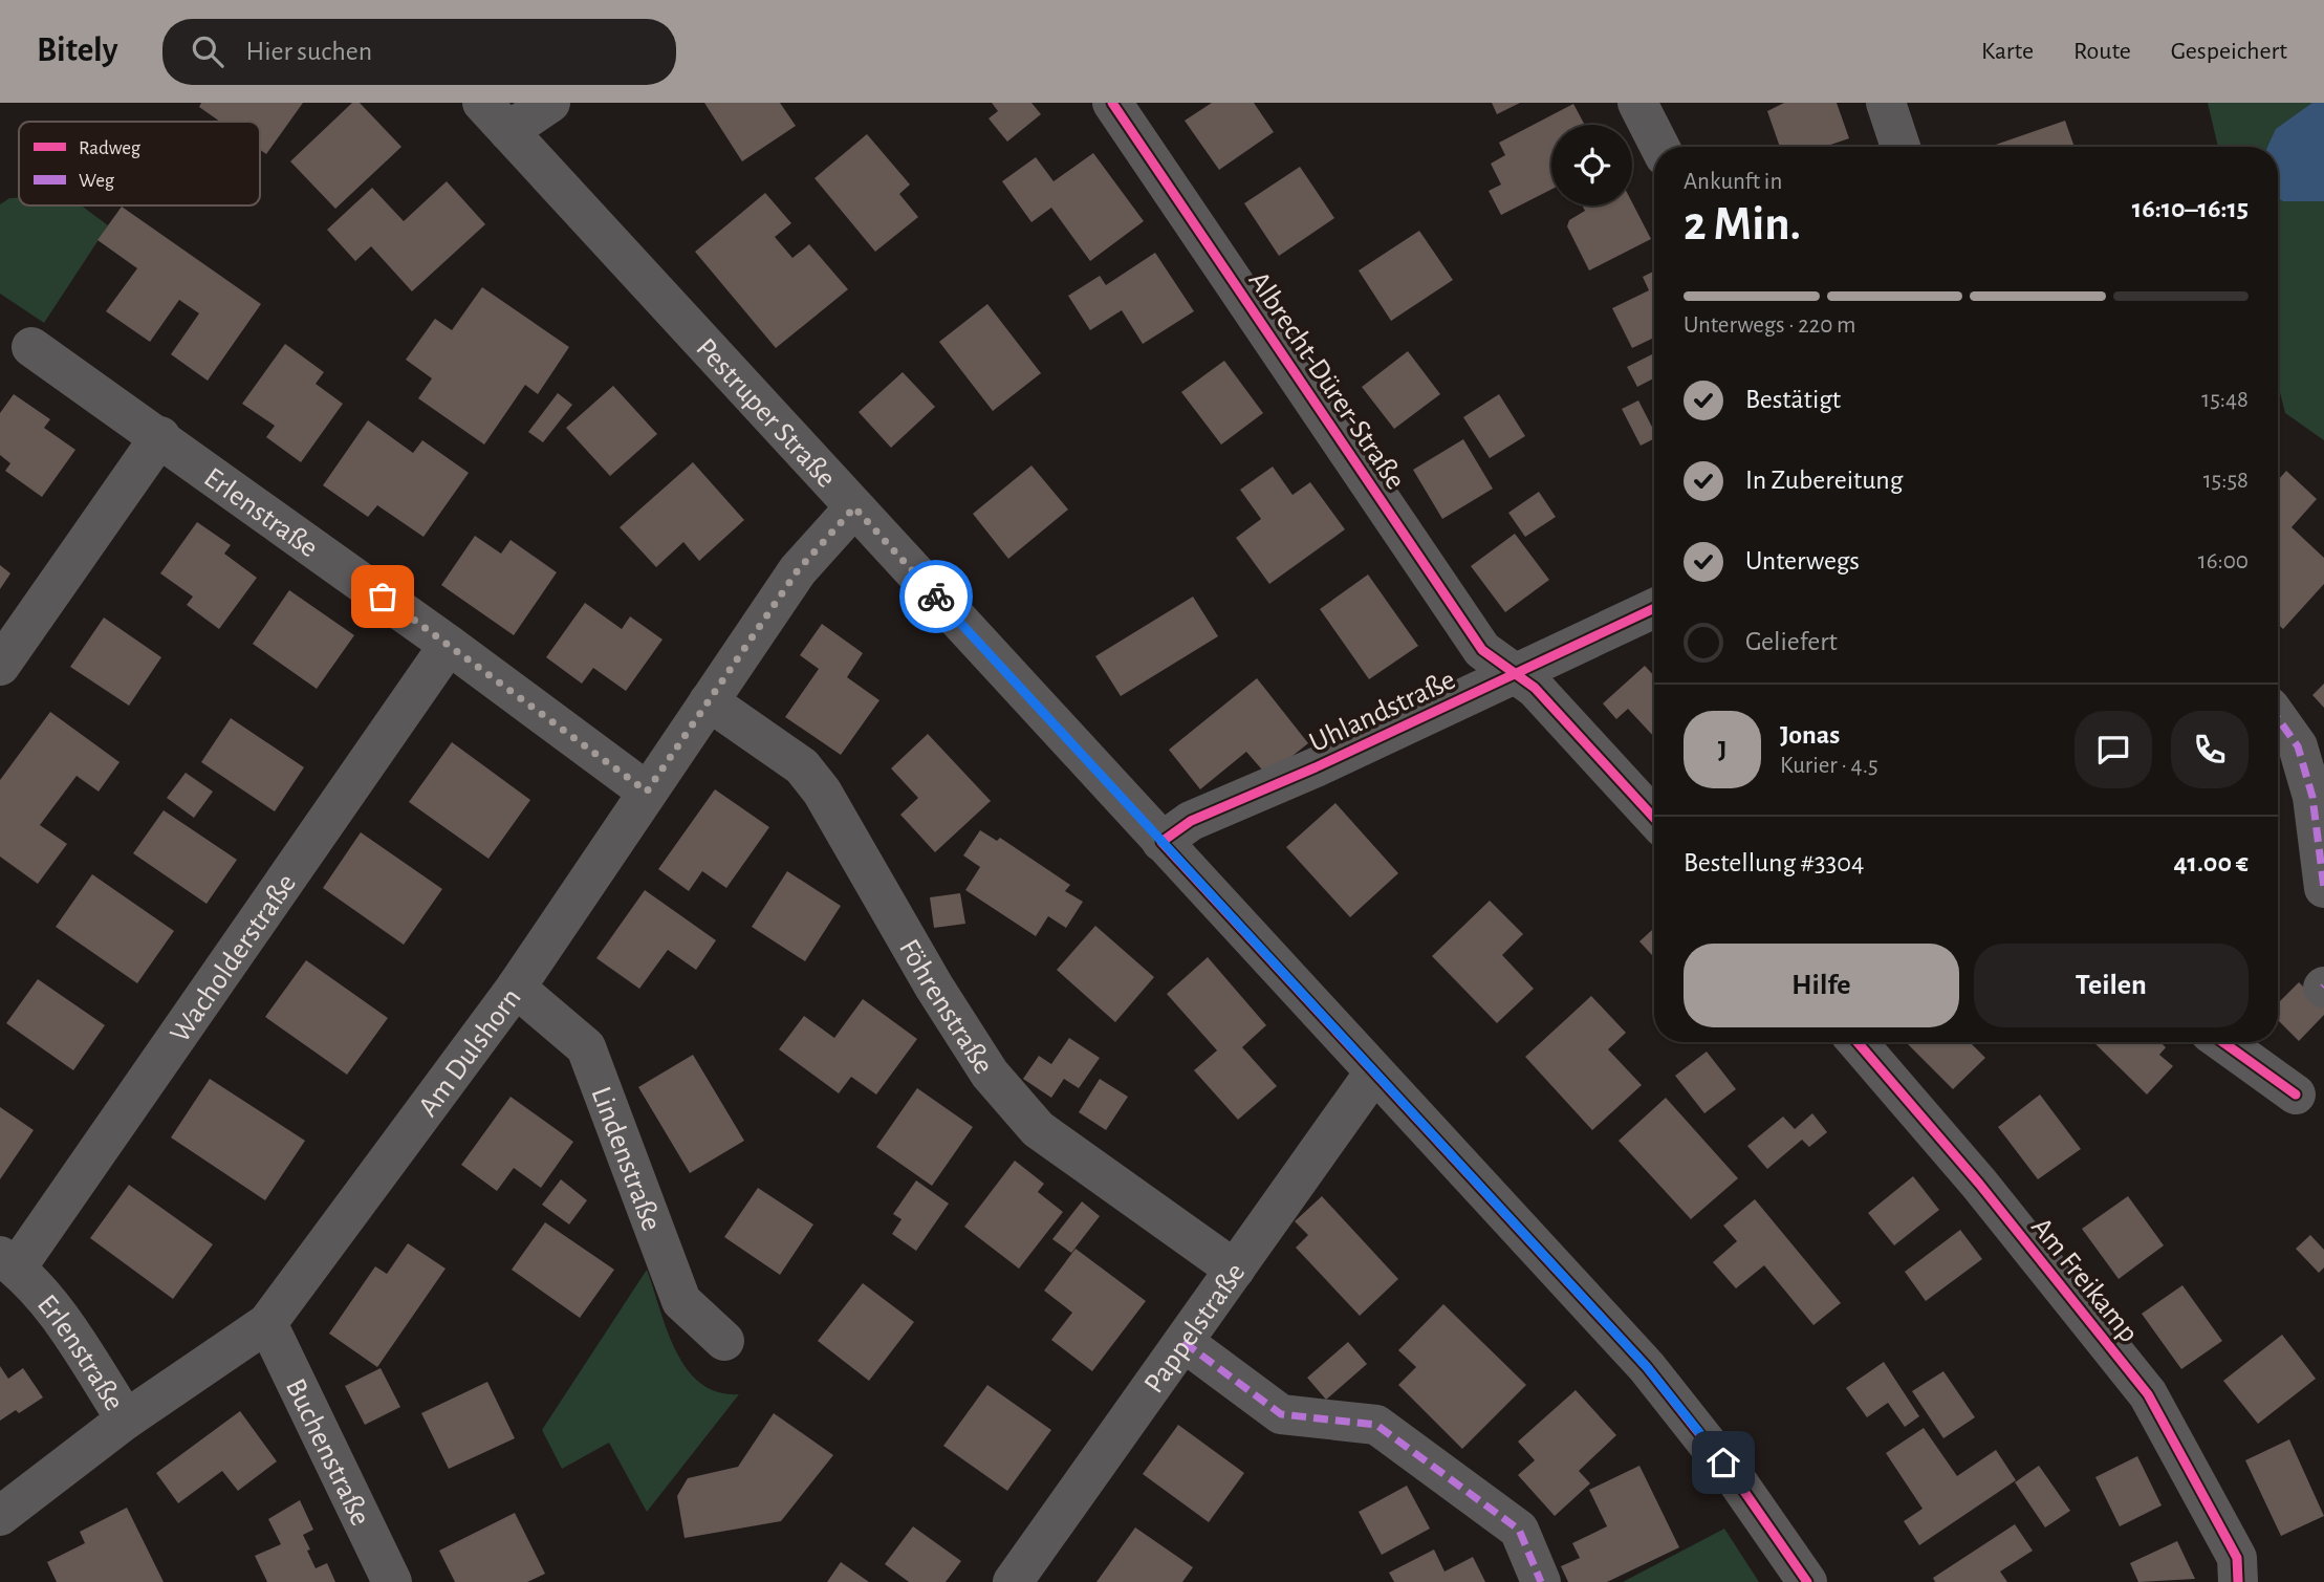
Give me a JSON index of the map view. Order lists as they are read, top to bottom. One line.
{"streets":{"street":["Albrecht-Dürer-Straße","Pestruper Straße","Erlenstraße","Uhlandstraße","Wacholderstraße","Föhrenstraße","Am Dulshorn","Lindenstraße","Am Freikamp","Pappelstraße","Buchenstraße"]},"crossings":[["Albrecht-Dürer-Straße","Uhlandstraße"],["Pestruper Straße","Uhlandstraße"],["Pestruper Straße","Am Dulshorn"],["Pestruper Straße","Pappelstraße"],["Erlenstraße","Wacholderstraße"],["Erlenstraße","Am Dulshorn"],["Föhrenstraße","Am Dulshorn"],["Föhrenstraße","Pappelstraße"],["Am Dulshorn","Lindenstraße"],["Am Dulshorn","Buchenstraße"]],"legend":["Radweg","Weg"],"page":{"header":"Bitely","search":"Hier suchen","nav":["Karte","Route","Gespeichert"],"heading":["2 Min.","Ankunft in","16:10–16:15"],"panel":["Jonas","Kurier · 4.5","Bestellung #3304","41.00 €"],"bar":"Unterwegs · 220 m","list":[["Bestätigt","15:48"],["In Zubereitung","15:58"],["Unterwegs","16:00"],"Geliefert"],"round":"J","buttons":["Hilfe","Teilen"]}}
